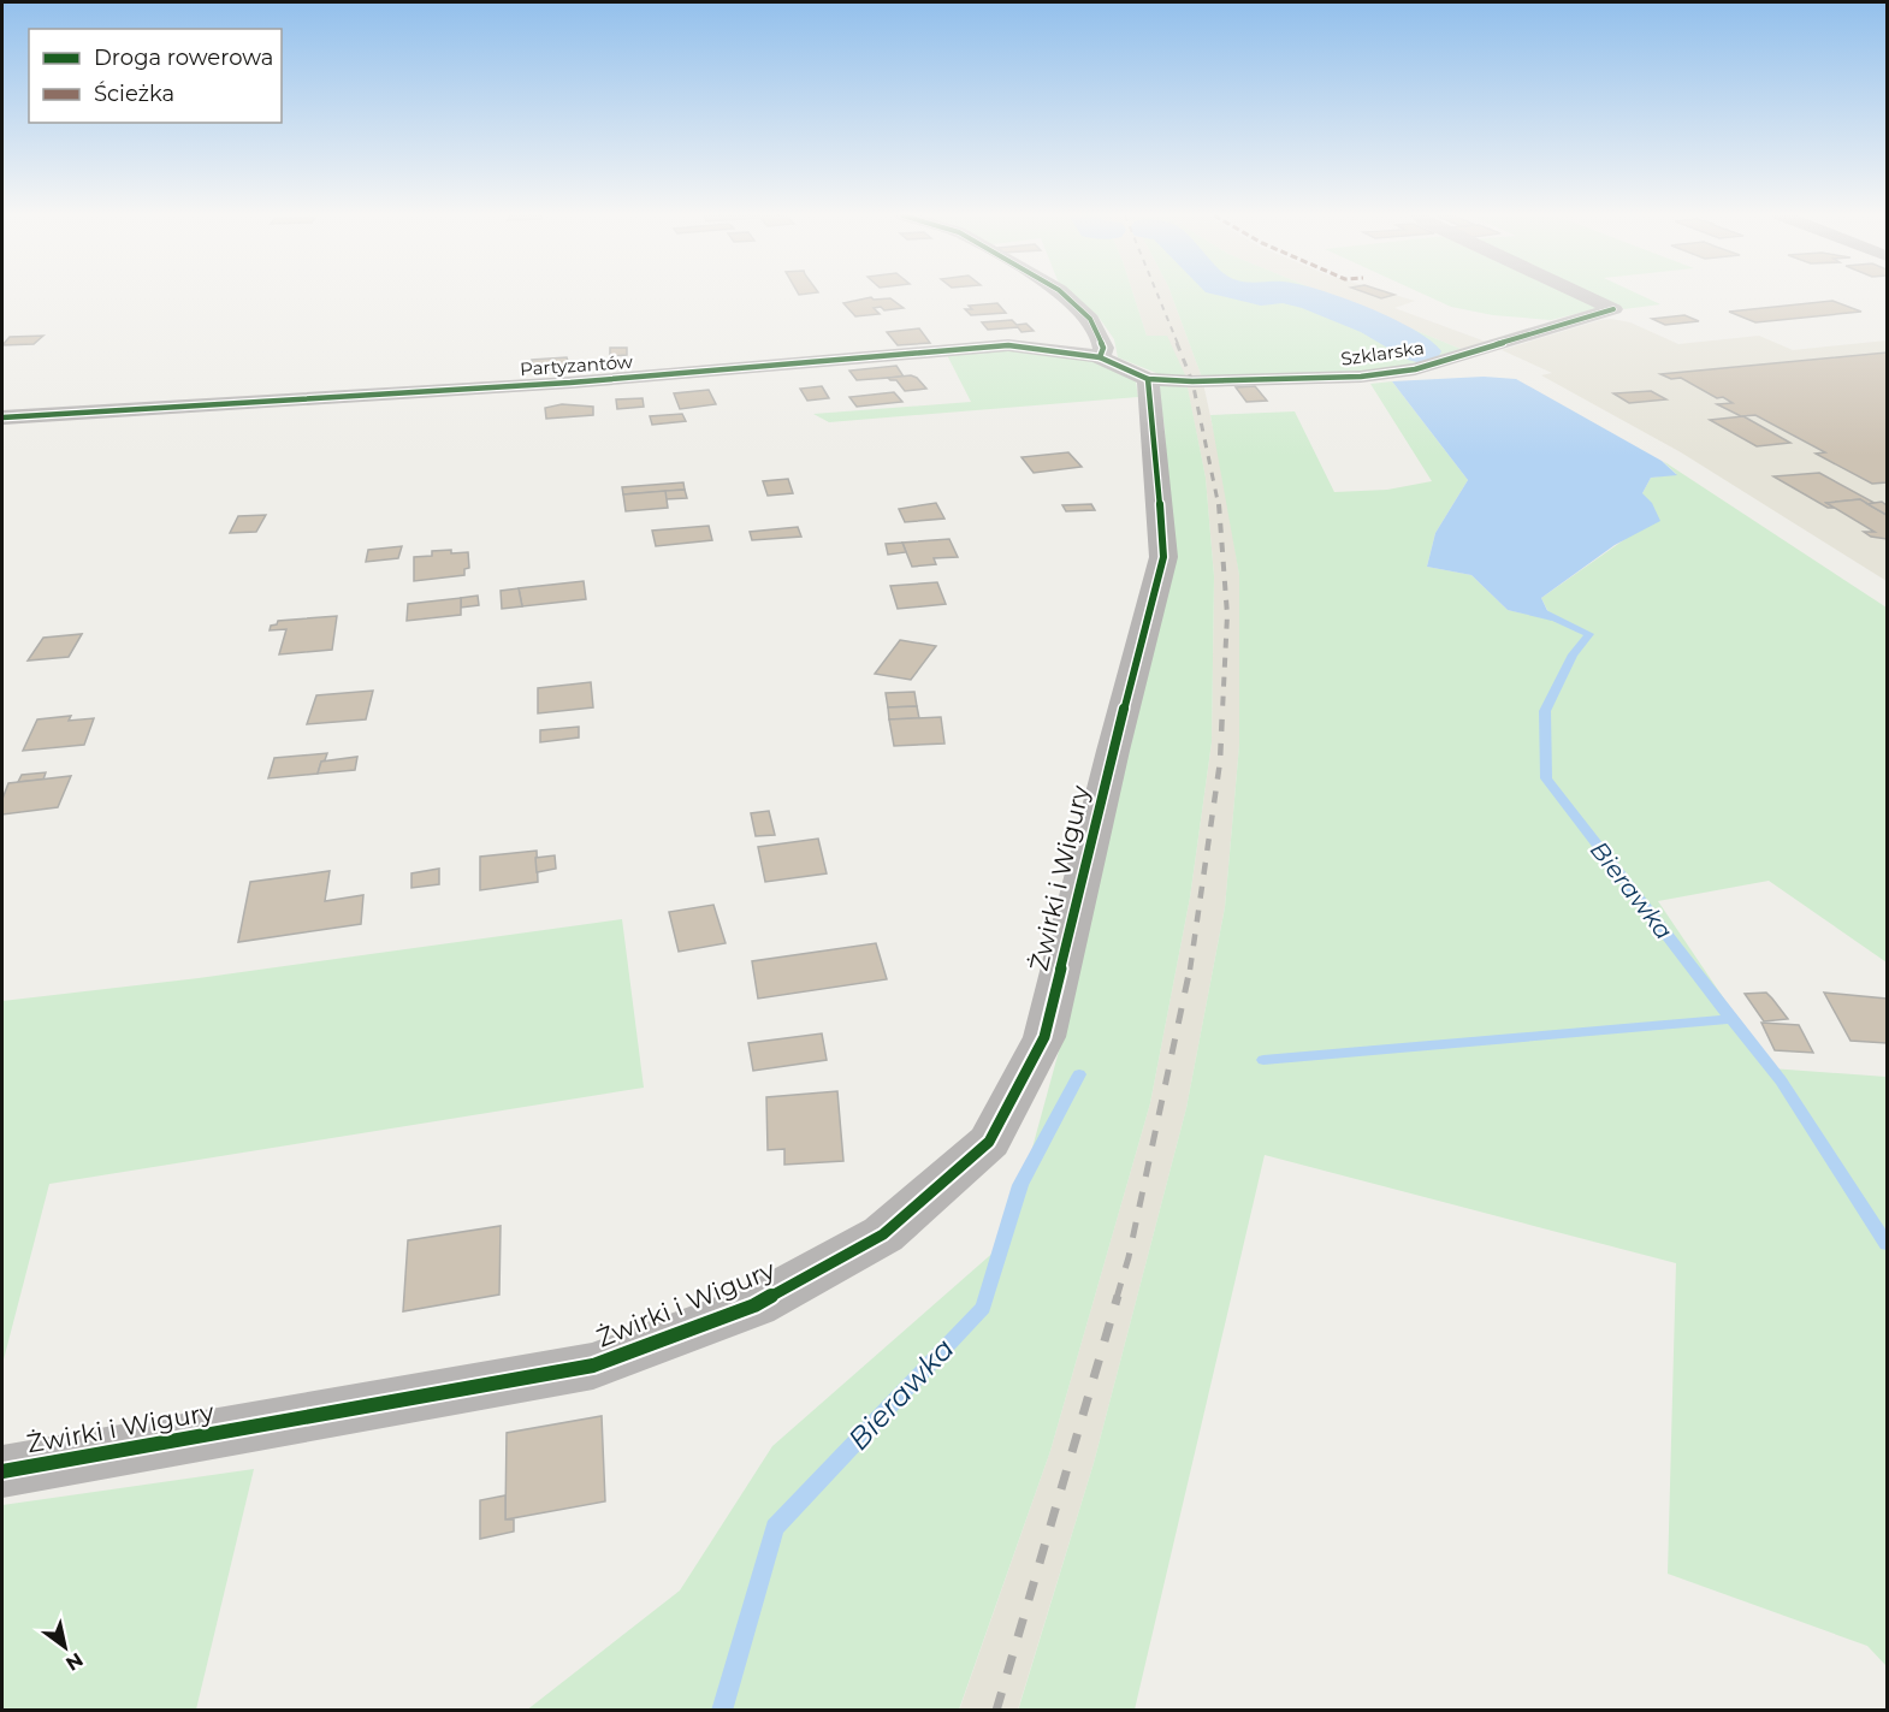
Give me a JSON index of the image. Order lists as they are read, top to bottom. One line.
{"streets":{"street":["Szklarska","Partyzantów","Żwirki i Wigury"]},"crossings":[["Szklarska","Partyzantów"],["Szklarska","Żwirki i Wigury"],["Partyzantów","Żwirki i Wigury"]],"water":["Bierawka"],"legend":["Droga rowerowa","Ścieżka"],"north":"bottom right"}
